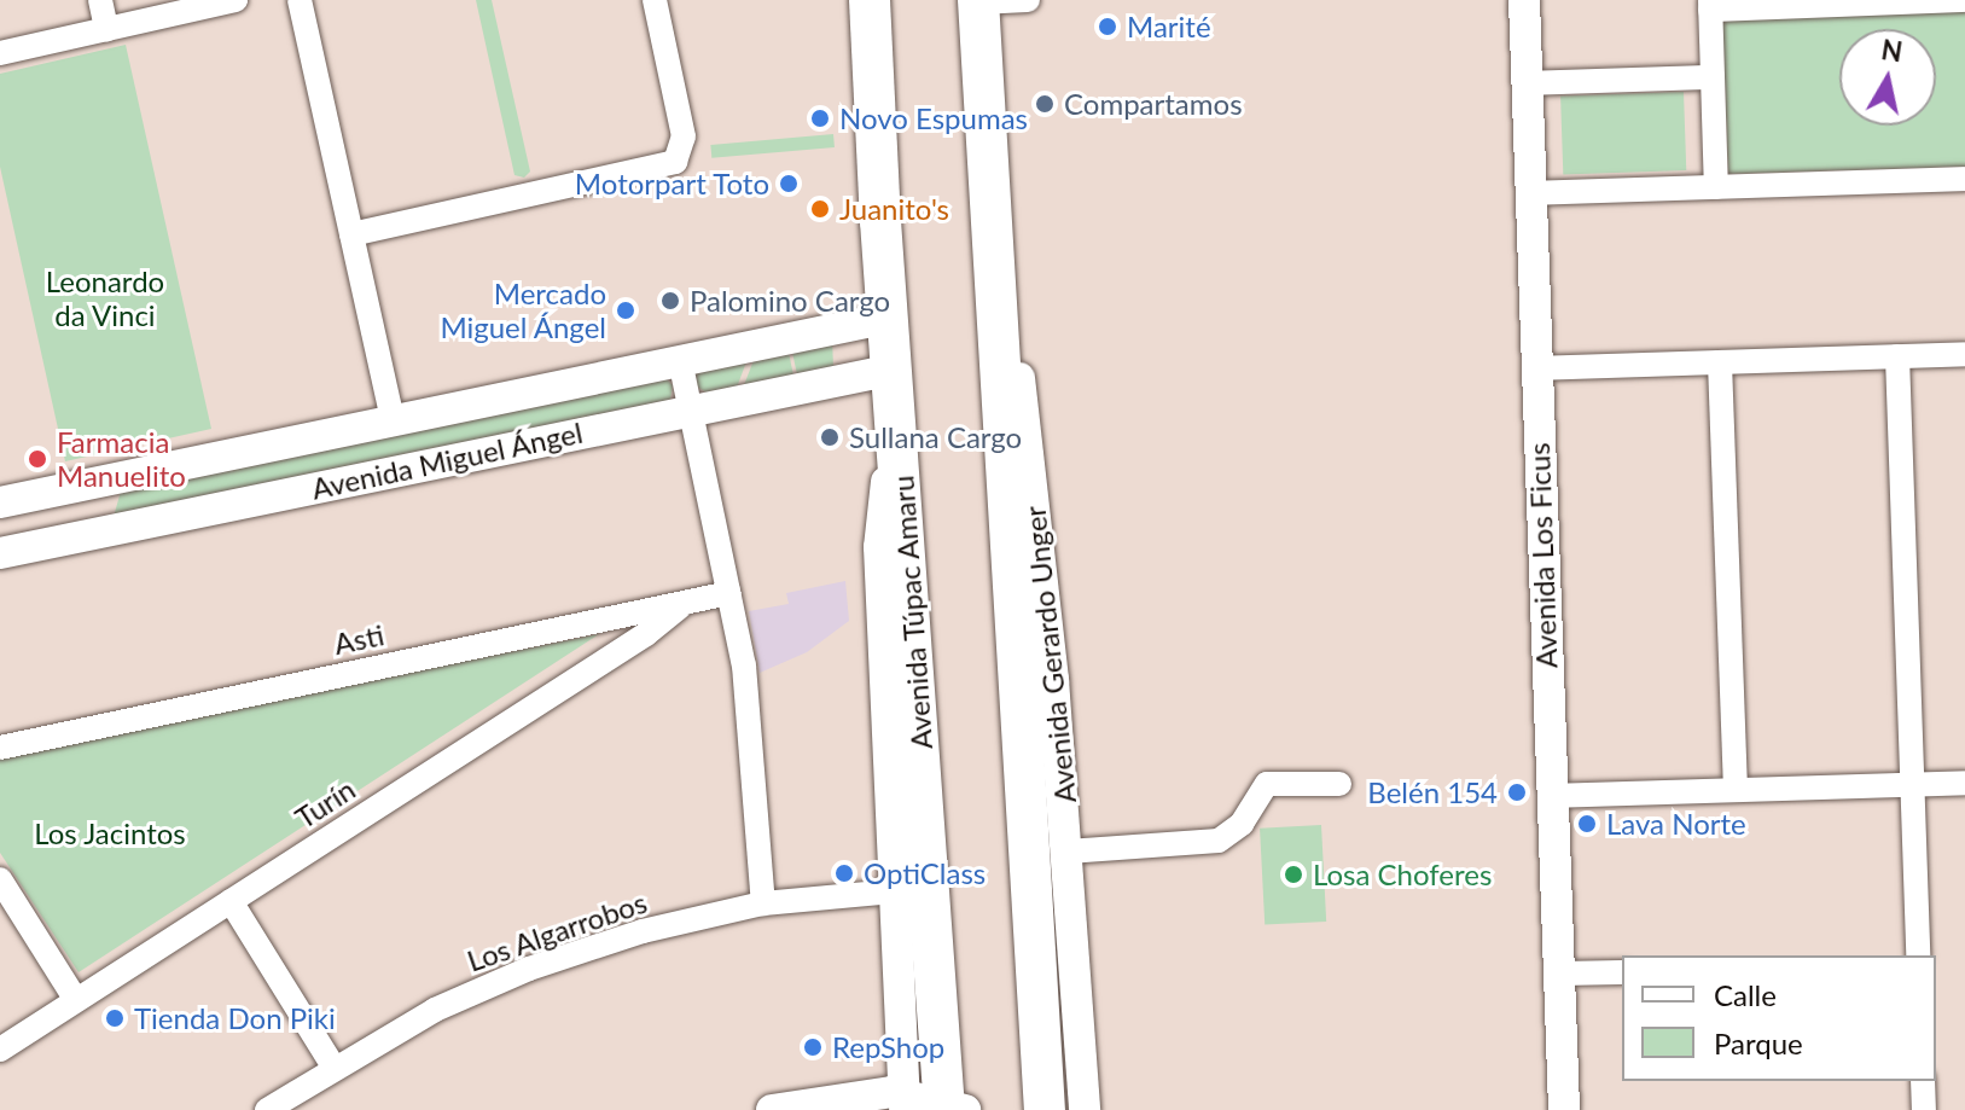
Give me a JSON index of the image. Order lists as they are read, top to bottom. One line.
{"streets":{"main road":["Avenida Túpac Amaru"],"street":["Avenida Miguel Ángel","Avenida Los Ficus","Asti","Avenida Gerardo Unger","Turín","Los Algarrobos"]},"crossings":[["Avenida Miguel Ángel","Avenida Túpac Amaru"],["Asti","Turín"]],"parks":["Leonardo da Vinci","Los Jacintos"],"places":["Marité","Compartamos","Novo Espumas","Motorpart Toto","Juanito's","Palomino Cargo","Mercado Miguel Ángel","Sullana Cargo","Farmacia Manuelito","Belén 154","Lava Norte","OptiClass","Losa Choferes","Tienda Don Piki","RepShop"],"legend":["Calle","Parque"],"north":"top"}
